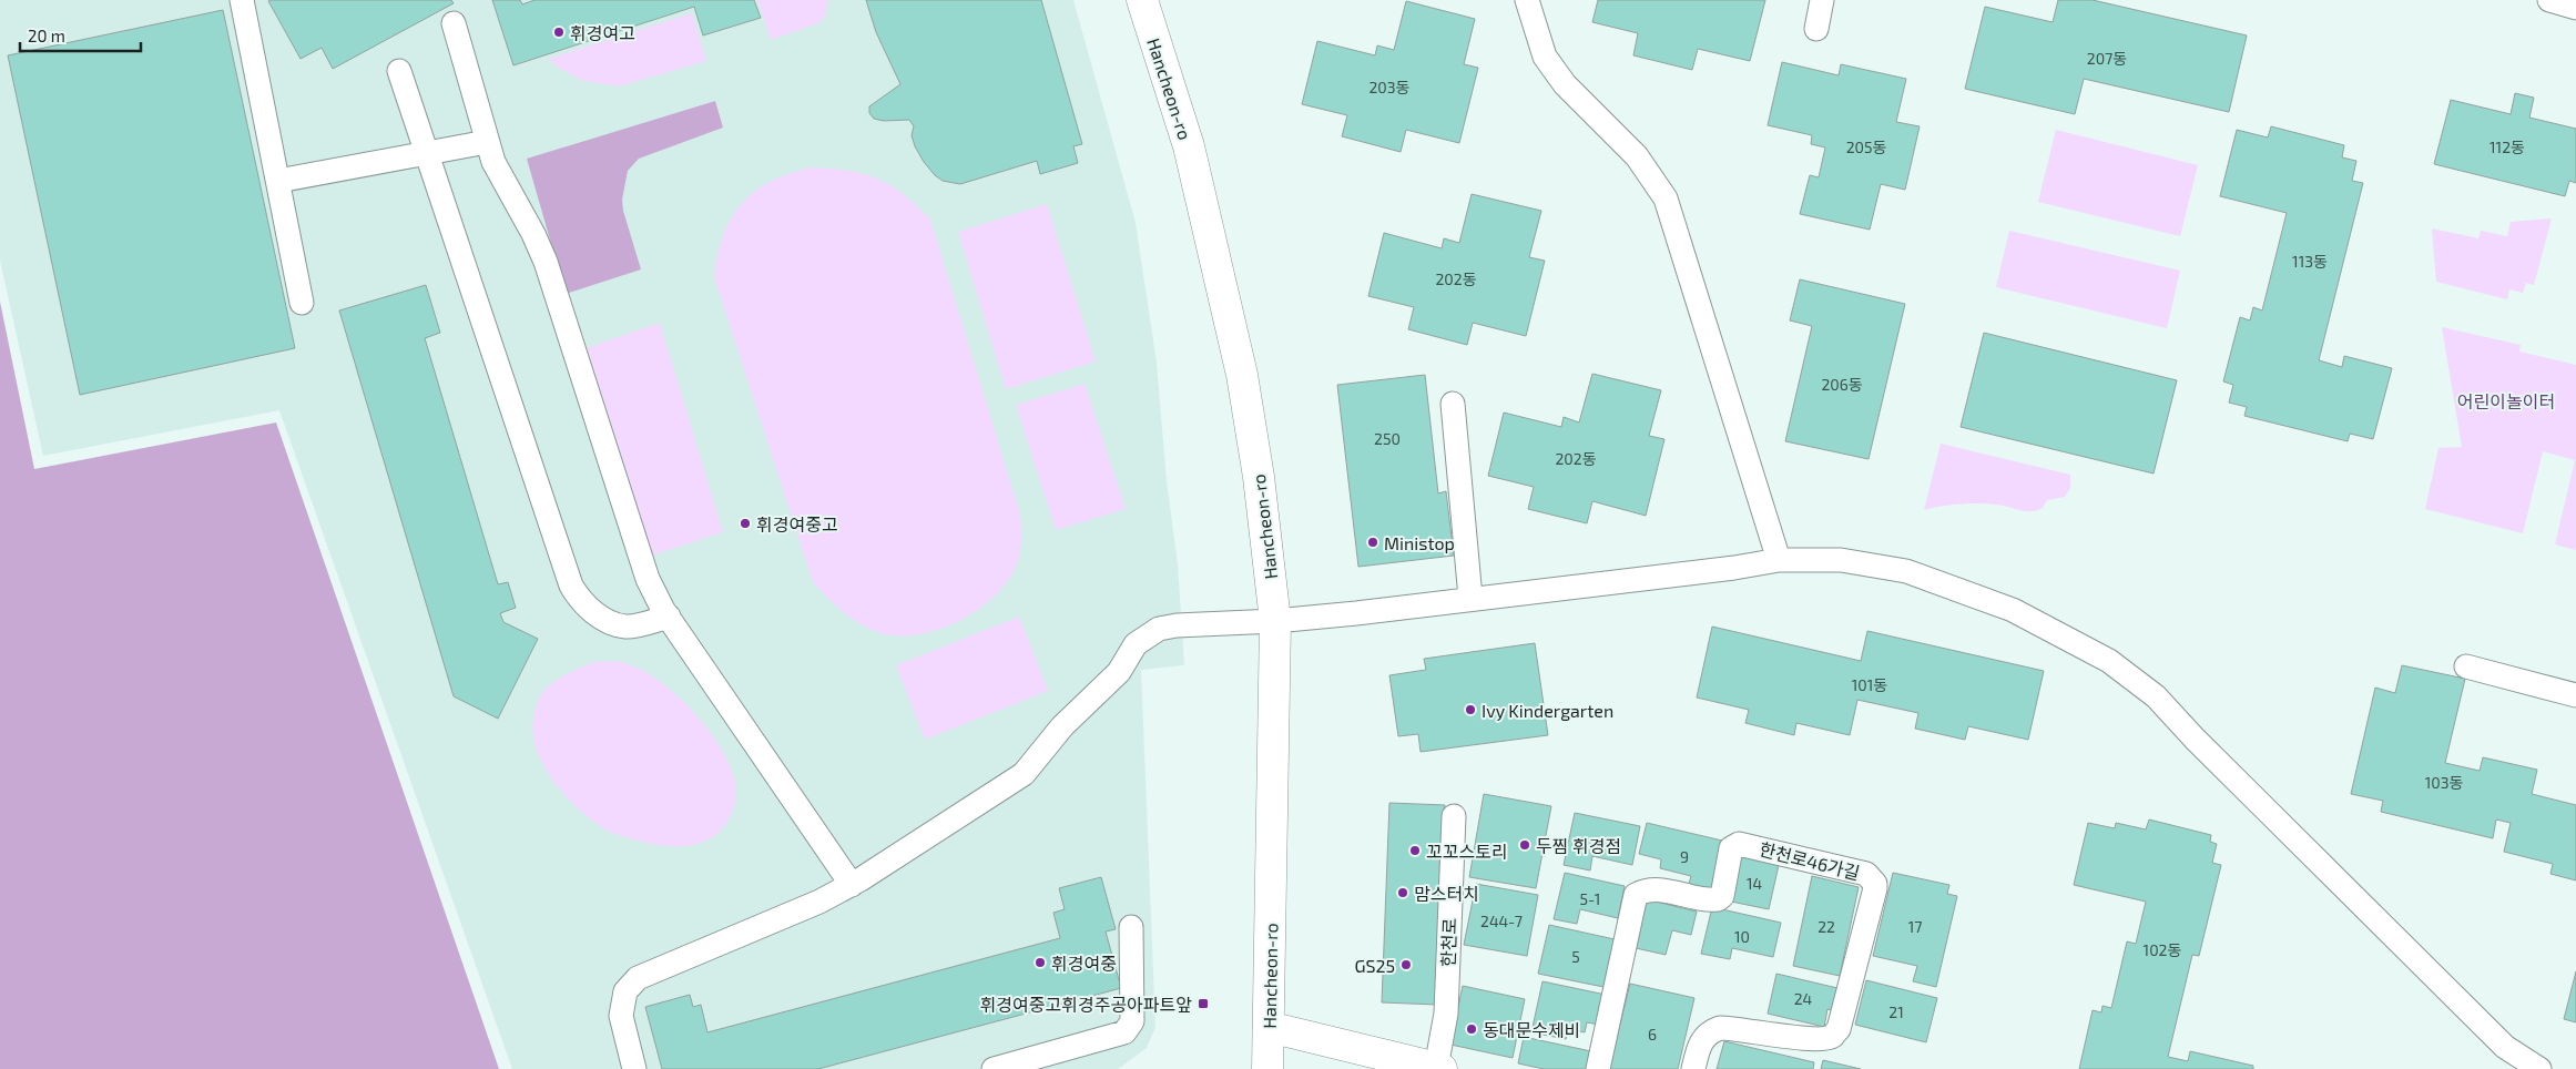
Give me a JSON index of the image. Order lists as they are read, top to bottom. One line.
{"streets":{"main road":["Hancheon-ro"],"lane":["한천로46가길","한천로"]},"parks":["어린이놀이터"],"places":{"other":["휘경여고","휘경여중고","Ministop","Ivy Kindergarten","두찜 휘경점","꼬꼬스토리","맘스터치","휘경여중","GS25","동대문수제비"],"transit":["휘경여중고휘경주공아파트앞"]},"house_numbers":["207동","203동","205동","112동","113동","202동","206동","250","202동","101동","103동","9","14","5-1","244-7","22","17","10","102동","5","24","21","6"],"scale_bar":"20 m"}
